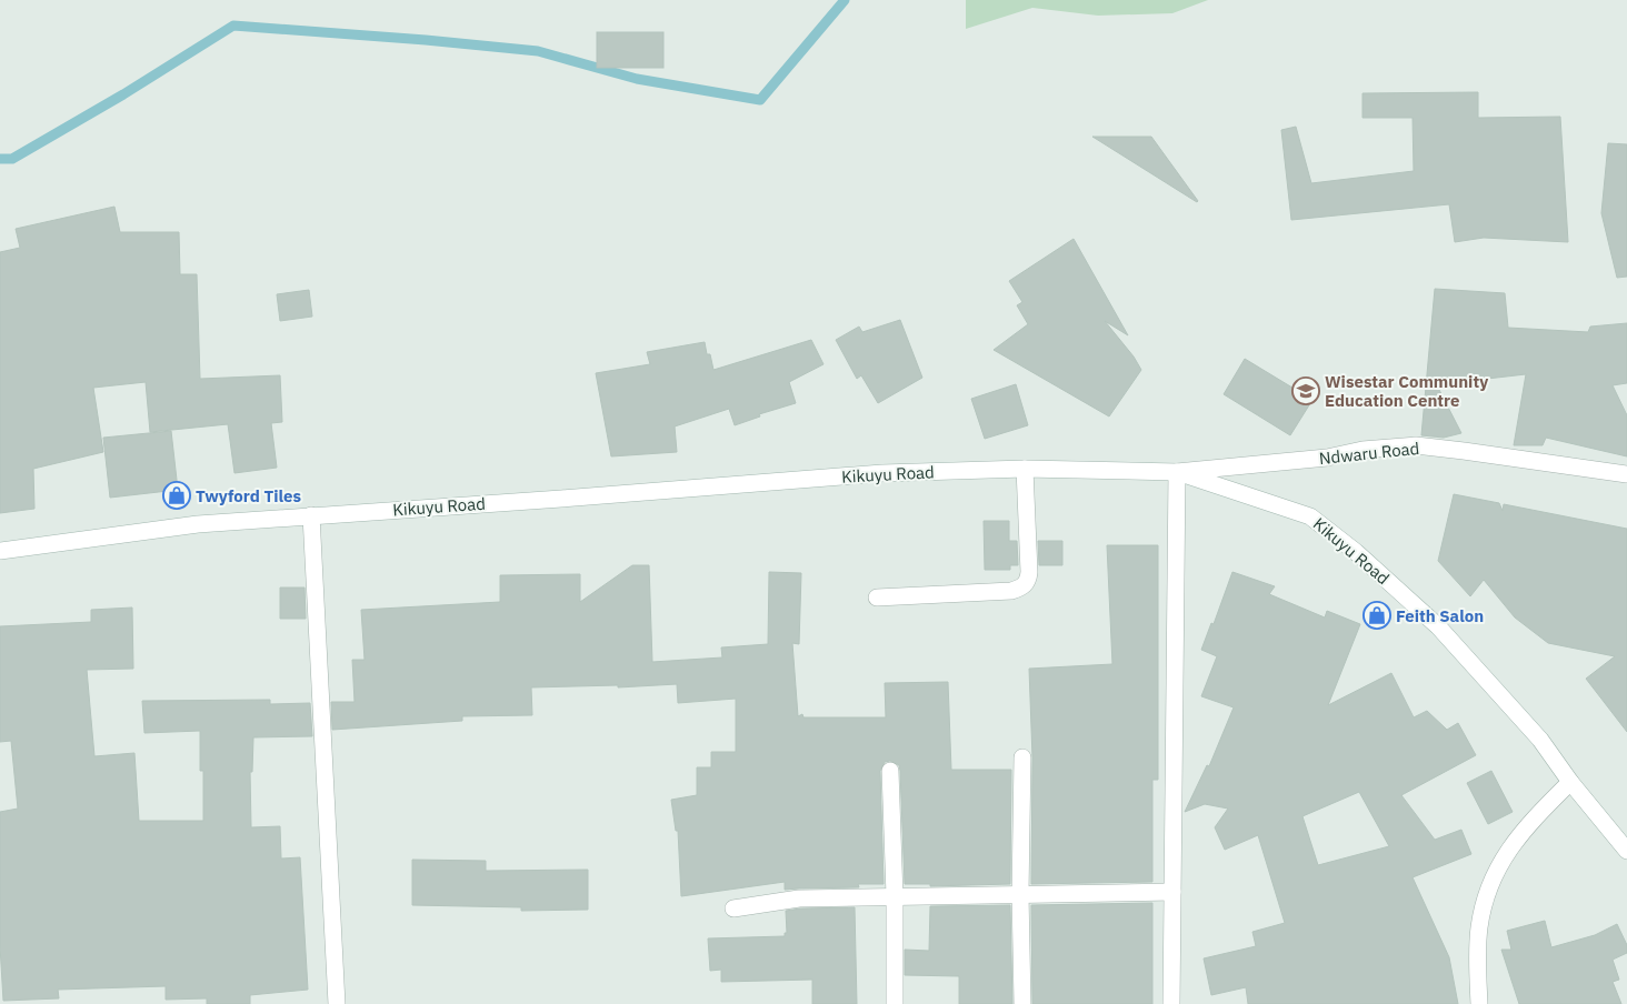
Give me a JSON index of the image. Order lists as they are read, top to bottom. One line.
{"streets":{"street":["Ndwaru Road","Kikuyu Road"]},"crossings":[["Ndwaru Road","Kikuyu Road"]],"places":{"school or university":["Wisestar Community Education Centre"],"shop":["Twyford Tiles","Feith Salon"]}}
